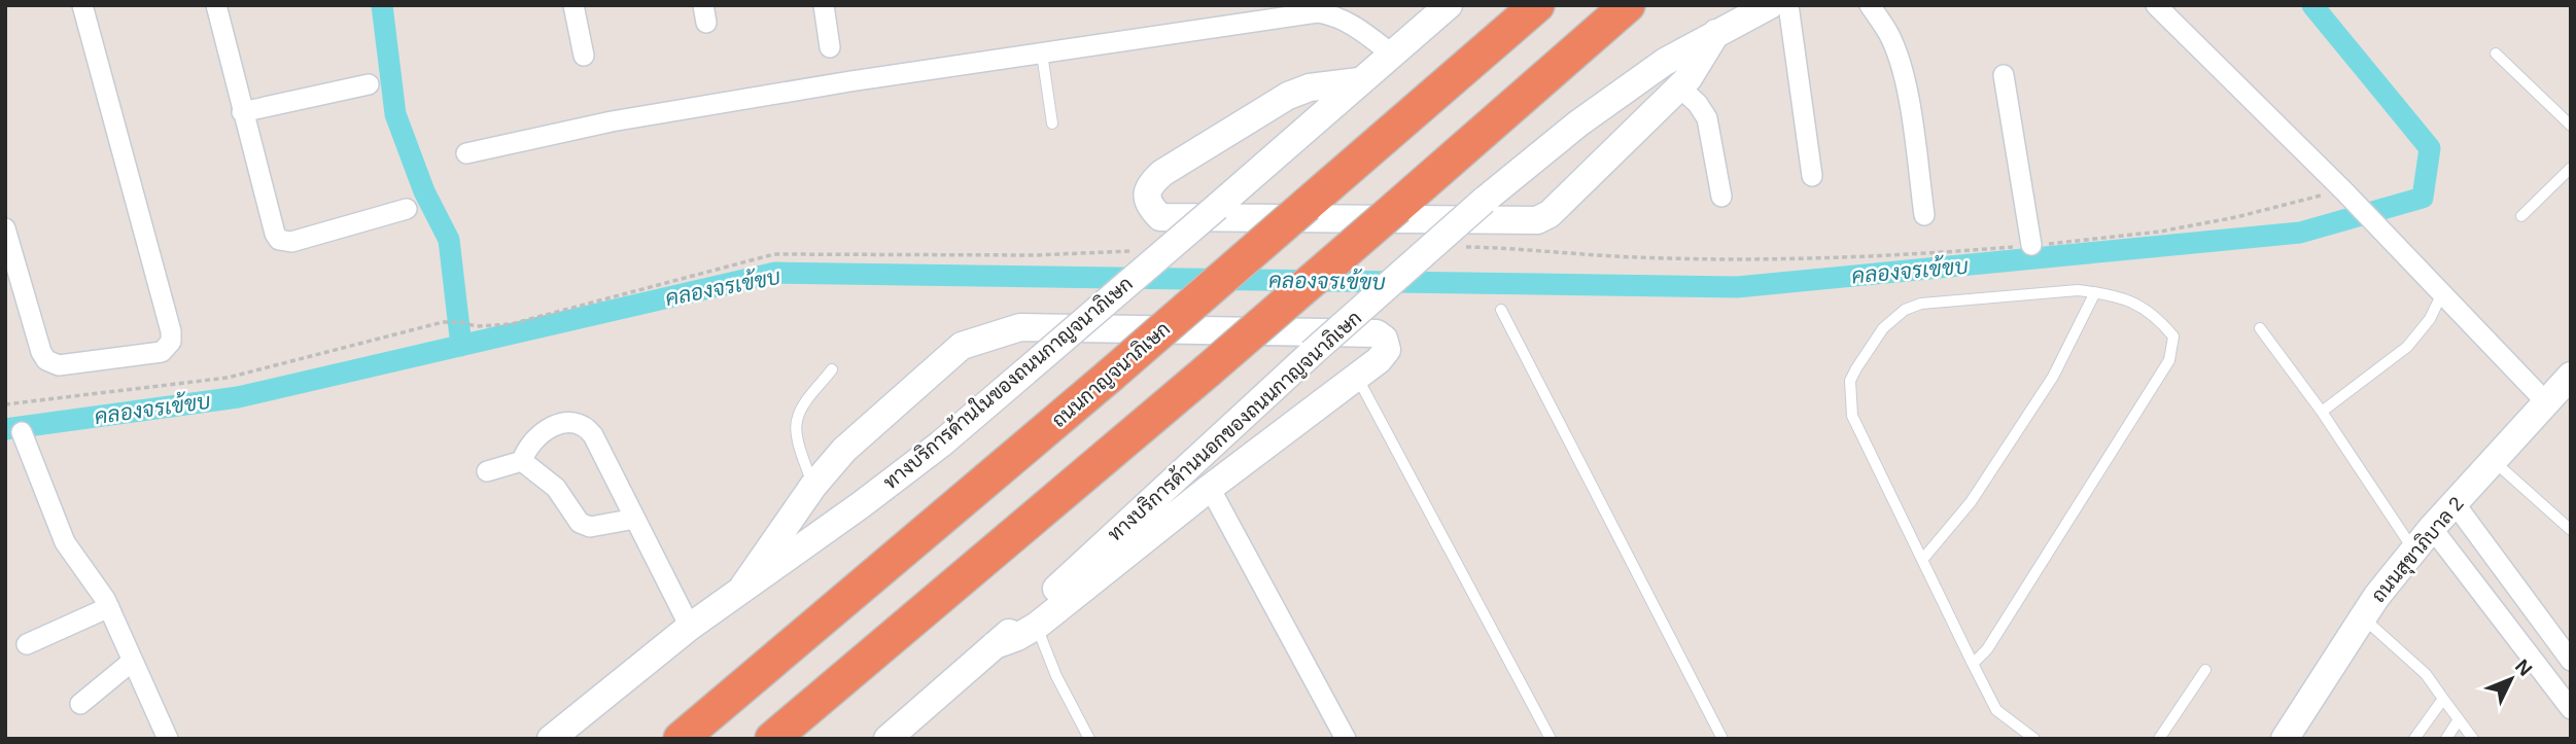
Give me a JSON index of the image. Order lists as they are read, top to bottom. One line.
{"streets":{"highway":["ถนนกาญจนาภิเษก"],"main road":["ทางบริการด้านในของถนนกาญจนาภิเษก","ทางบริการด้านนอกของถนนกาญจนาภิเษก","ถนนสุขาภิบาล 2"]},"water":["คลองจรเข้ขบ"],"north":"top right"}
